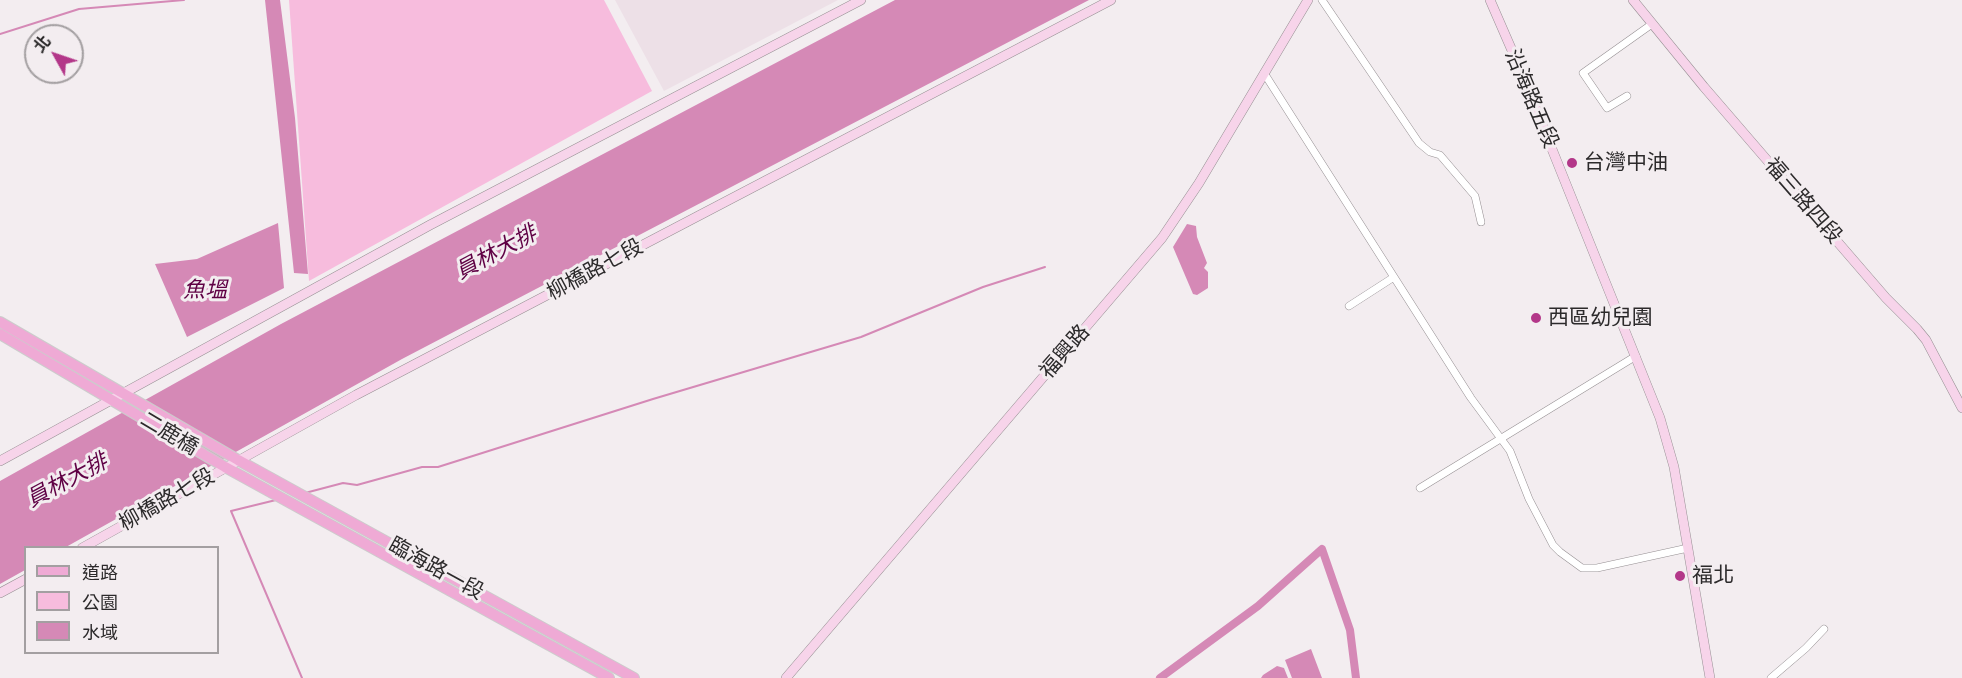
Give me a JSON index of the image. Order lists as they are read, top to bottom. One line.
{"streets":{"main road":["沿海路五段","福三路四段","柳橋路七段","福興路","二鹿橋","臨海路一段"]},"crossings":[["柳橋路七段","二鹿橋"],["柳橋路七段","臨海路一段"],["二鹿橋","臨海路一段"]],"water":["員林大排","魚塭"],"places":["台灣中油","西區幼兒園","福北"],"legend":["道路","公園","水域"],"north":"top left"}
